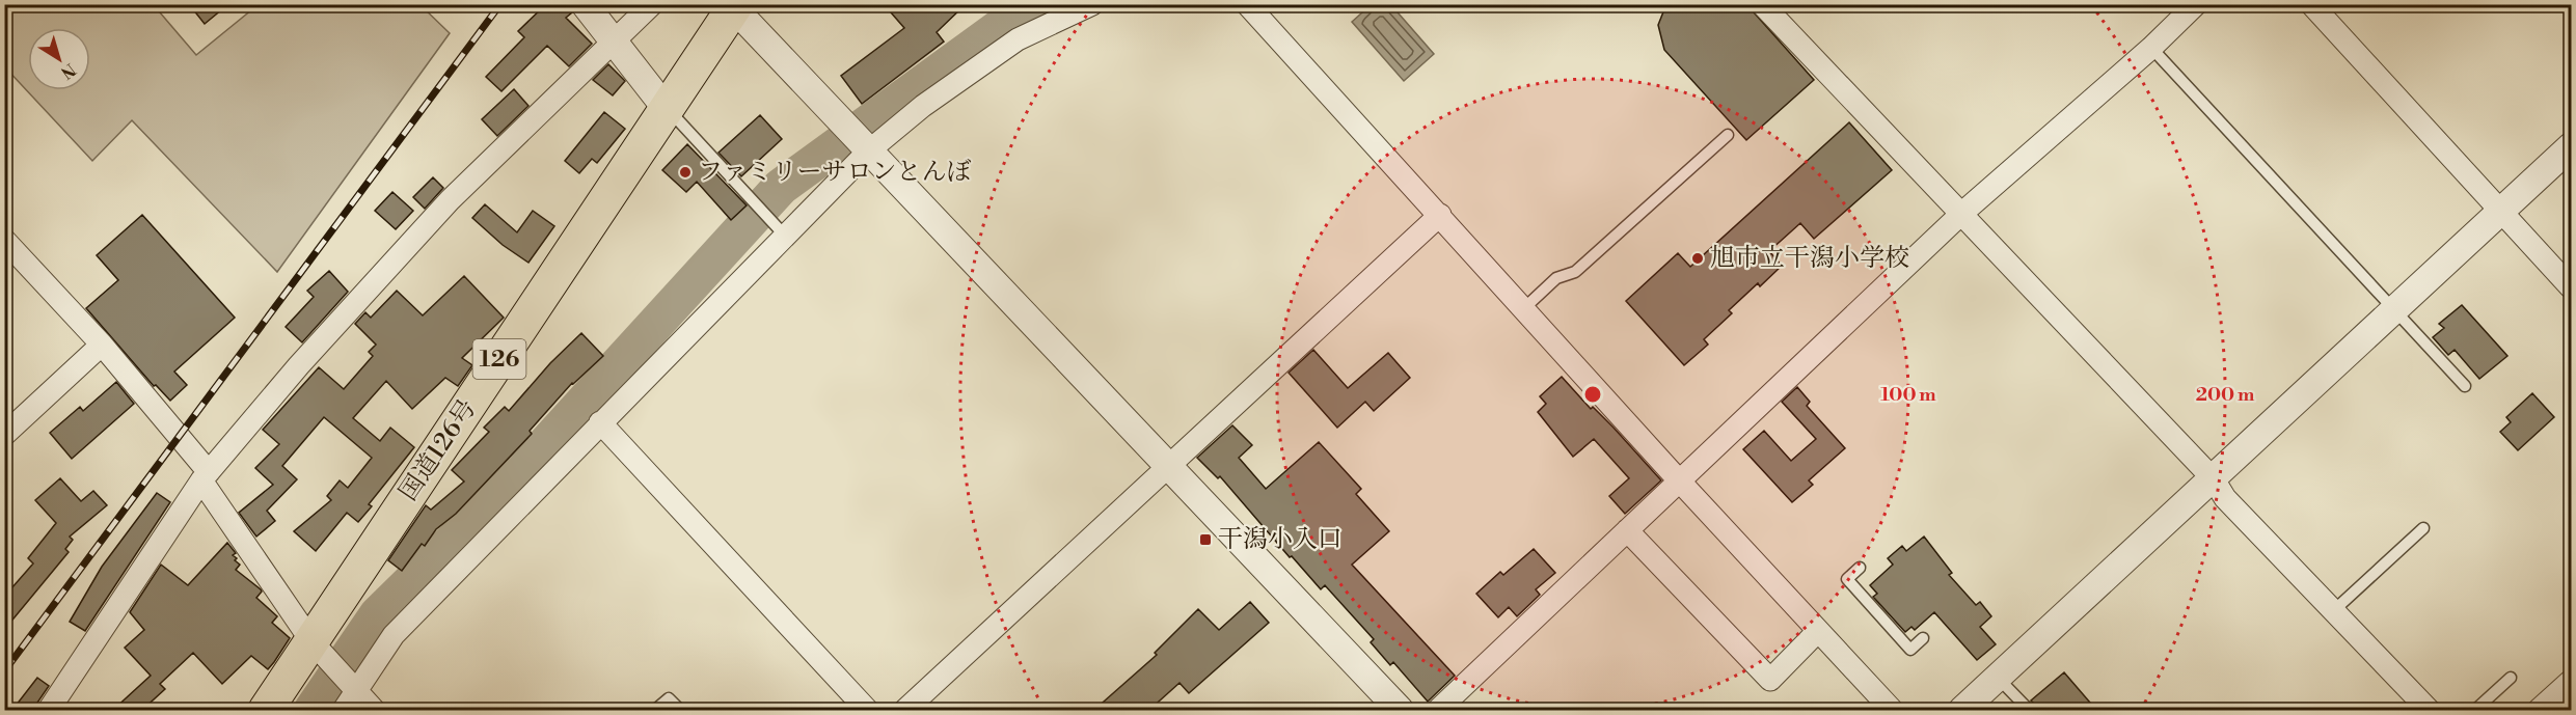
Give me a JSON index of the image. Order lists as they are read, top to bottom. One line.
{"streets":{"highway":["126","国道126号"]},"places":{"other":["ファミリーサロンとんぼ","旭市立干潟小学校"],"transit":["干潟小入口"]},"north":"bottom right","rings":["100 m","200 m"]}
